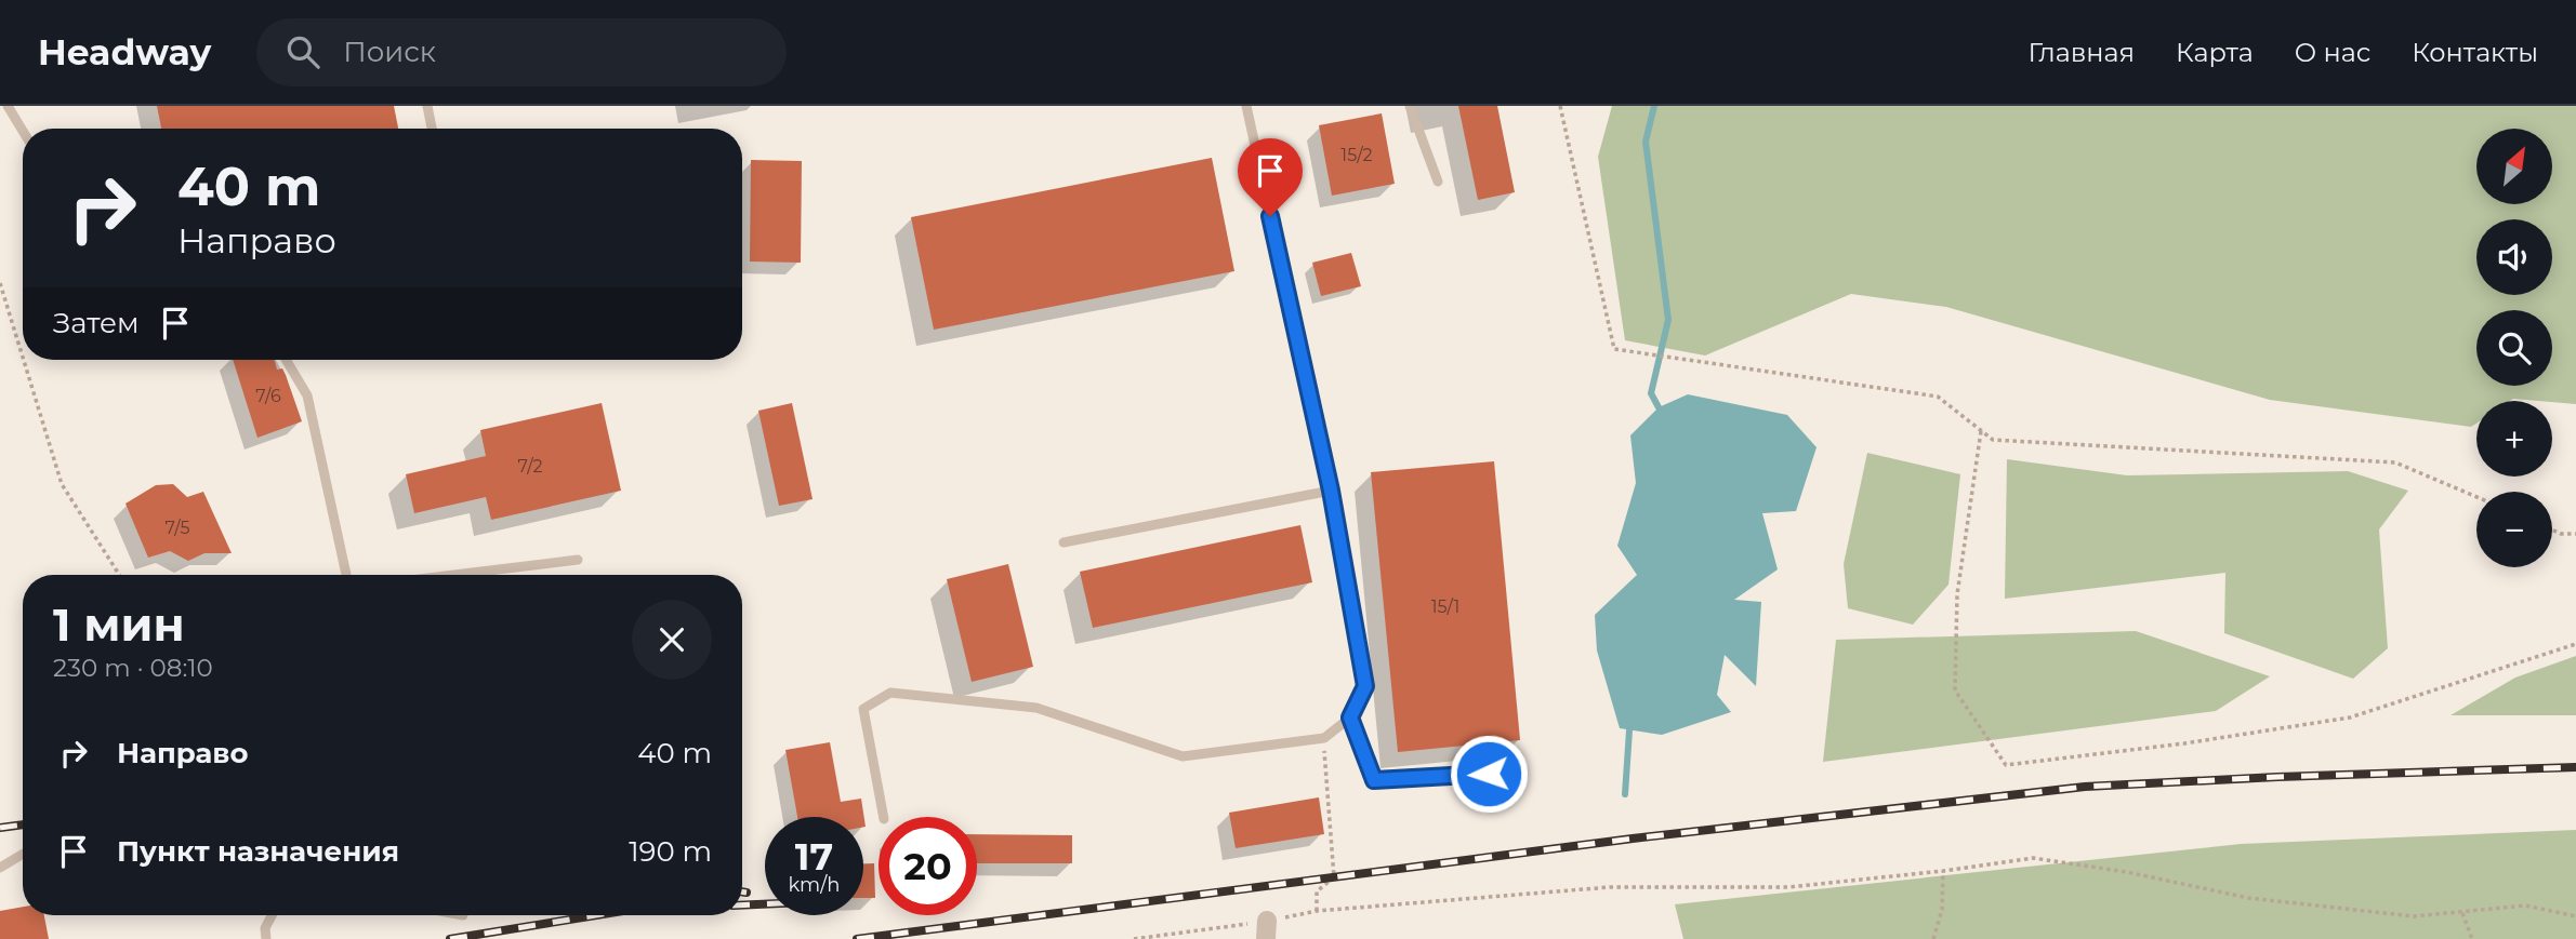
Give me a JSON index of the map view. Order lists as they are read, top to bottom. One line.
{"house_numbers":["15/2","7/6","7/2","7/5","15/1"],"north":"top right","page":{"header":"Headway","search":"Поиск","nav":["Главная","Карта","О нас","Контакты"],"map_buttons":["+","−"],"turn":["40 m","Направо"],"then":"Затем","heading":["1 мин","230 m · 08:10"],"list":[{"name":"Направо","value":"40 m"},{"name":"Пункт назначения","value":"190 m"}],"speed":"17 km/h","limit":"20"}}
